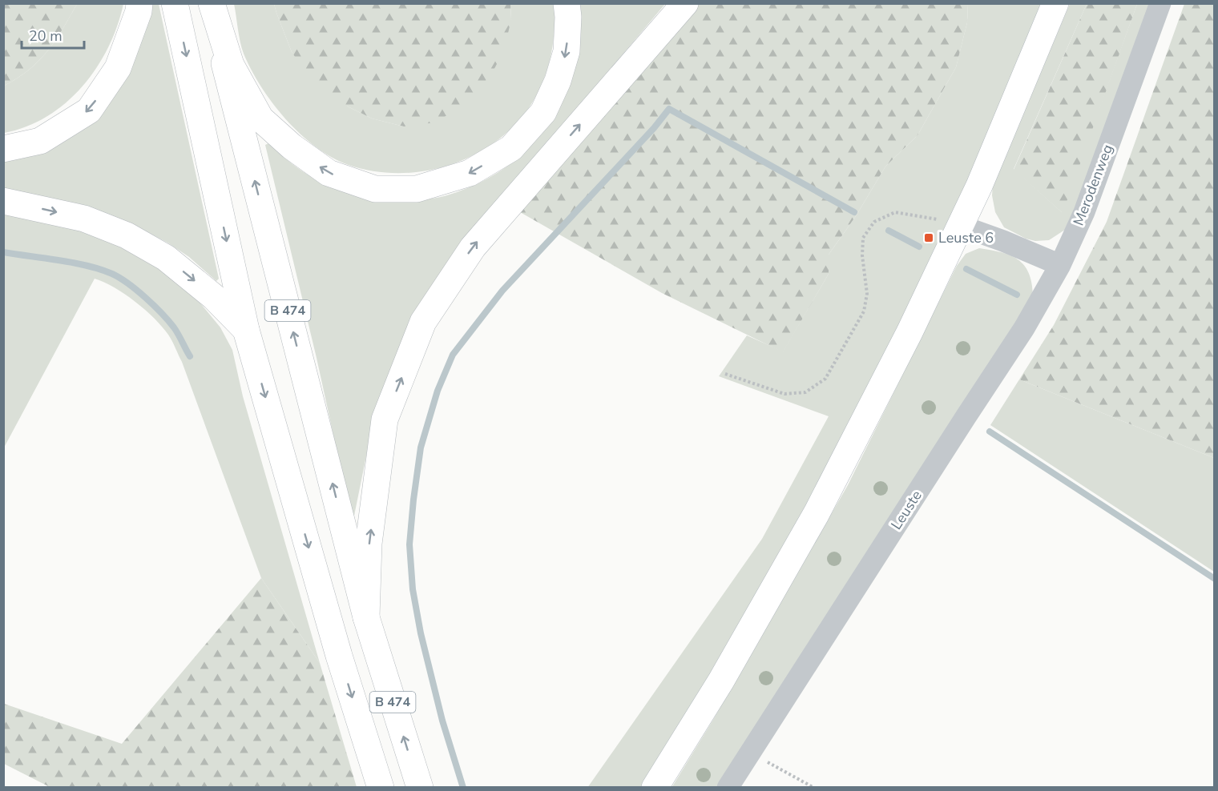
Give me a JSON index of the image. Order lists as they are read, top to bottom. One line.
{"streets":{"main road":["B 474"],"street":["Merodenweg","Leuste"]},"crossings":[["Merodenweg","Leuste"]],"places":{"transit":["Leuste 6"]},"scale_bar":"20 m"}
